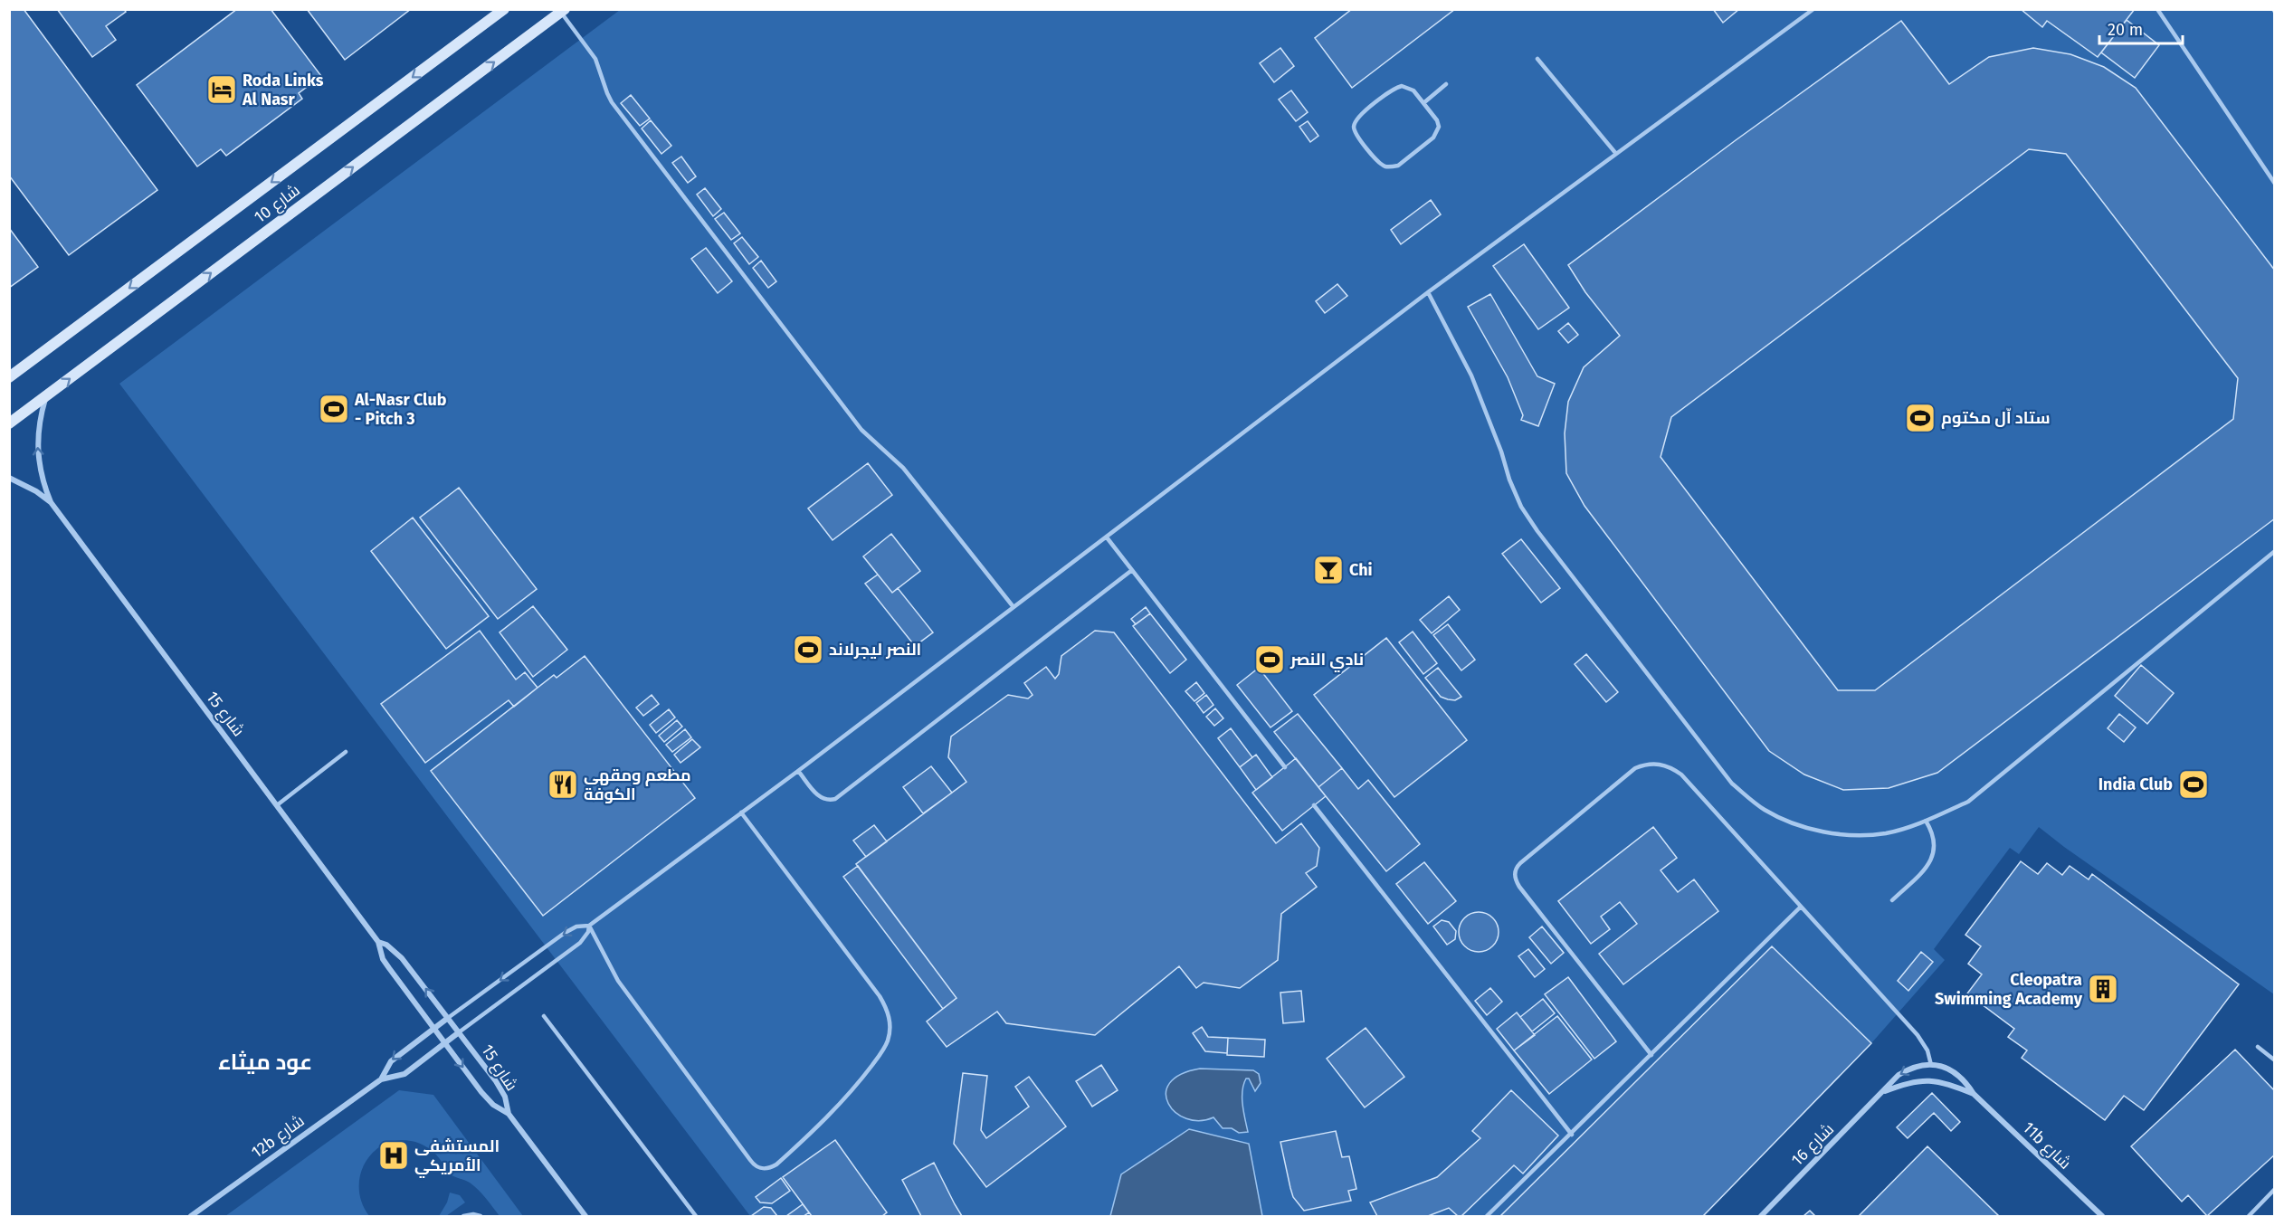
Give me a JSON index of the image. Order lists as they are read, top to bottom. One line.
{"streets":{"main road":["شارع 10"],"street":["شارع 15","12b شارع","شارع 16","11b شارع"]},"crossings":[["شارع 10","شارع 15"],["شارع 15","12b شارع"],["شارع 16","11b شارع"]],"districts":["عود ميثاء"],"places":{"hotel":["Roda Links Al Nasr"],"sports":["Al-Nasr Club - Pitch 3","ستاد اّل مكتوم","النصر ليجرلاند","نادي النصر","India Club"],"bar":["Chi"],"restaurant":["مطعم ومقهى الكوفة"],"building":["Cleopatra Swimming Academy"],"hospital":["المستشفى الأمريكي"]},"scale_bar":"20 m"}
